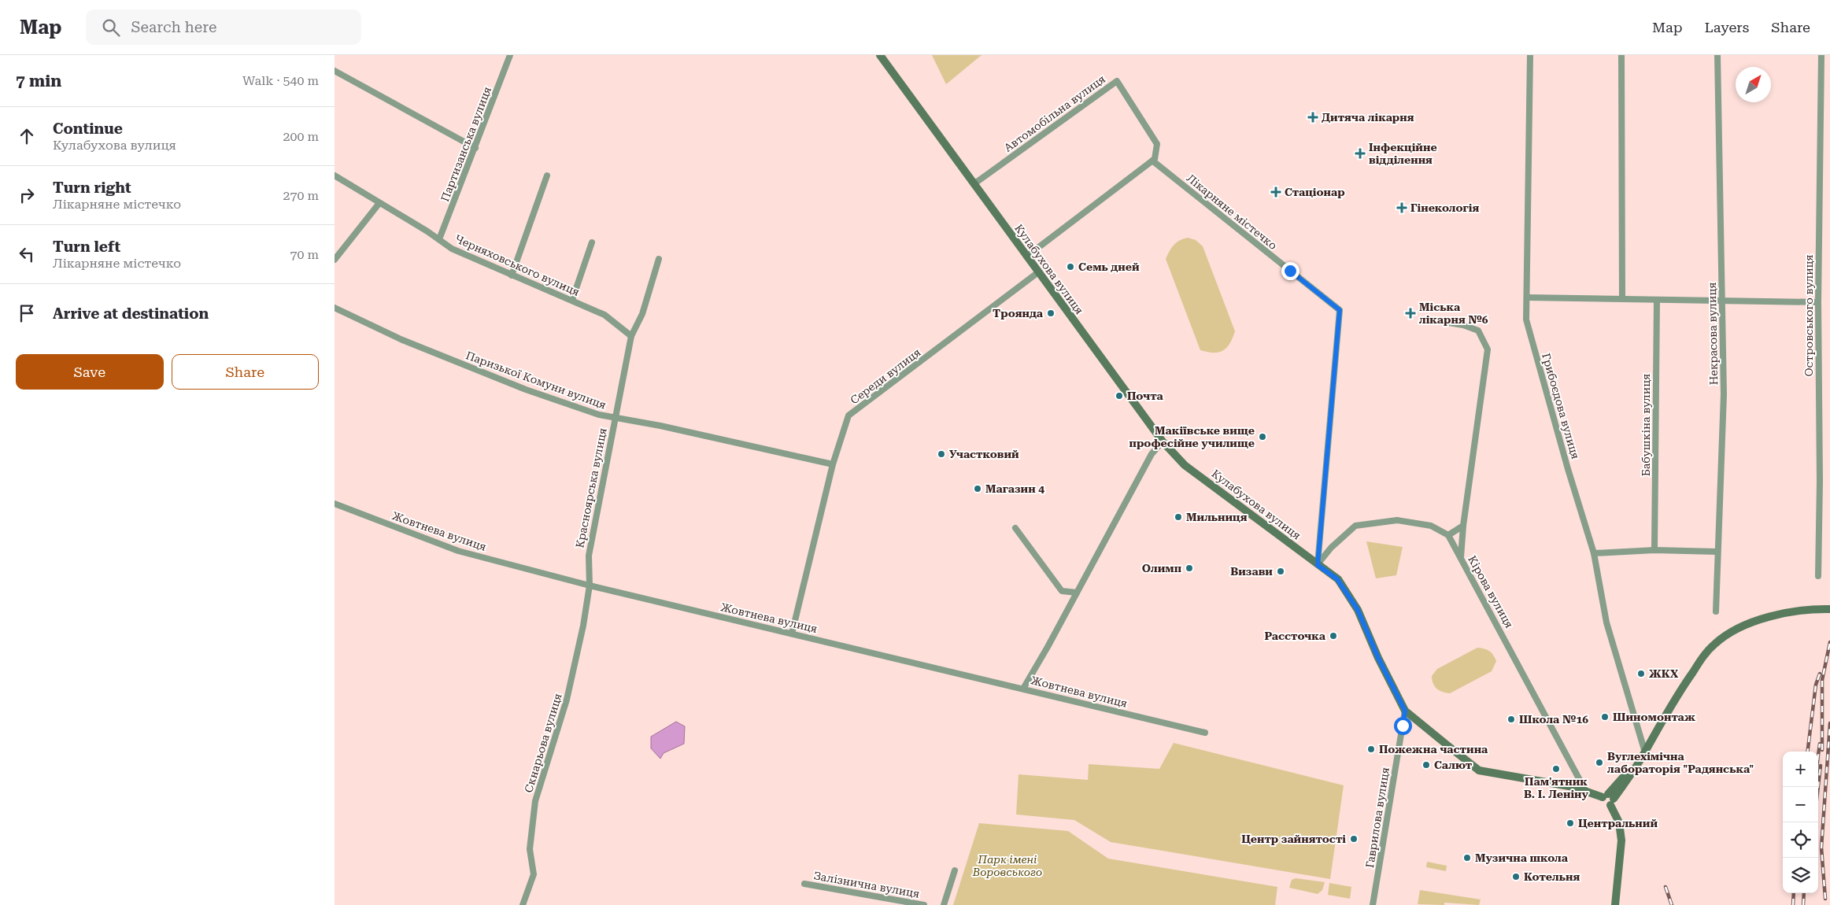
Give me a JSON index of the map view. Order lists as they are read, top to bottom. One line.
{"streets":{"street":["Автомобільна вулиця","Партизанська вулиця","Лікарняне містечко","Черняховського вулиця","Кулабухова вулиця","Островського вулиця","Некрасова вулиця","Середи вулиця","Паризької Комуни вулиця","Грибоєдова вулиця","Бабушкіна вулиця","Красноярська вулиця","Жовтнева вулиця","Кірова вулиця","Скнарьова вулиця","Гаврилова вулиця","Залізнична вулиця"]},"crossings":[["Автомобільна вулиця","Лікарняне містечко"],["Автомобільна вулиця","Кулабухова вулиця"],["Партизанська вулиця","Черняховського вулиця"],["Лікарняне містечко","Кулабухова вулиця"],["Черняховського вулиця","Красноярська вулиця"],["Кулабухова вулиця","Середи вулиця"],["Кулабухова вулиця","Кірова вулиця"],["Кулабухова вулиця","Гаврилова вулиця"],["Середи вулиця","Паризької Комуни вулиця"],["Середи вулиця","Жовтнева вулиця"],["Паризької Комуни вулиця","Красноярська вулиця"],["Красноярська вулиця","Жовтнева вулиця"],["Красноярська вулиця","Скнарьова вулиця"],["Жовтнева вулиця","Скнарьова вулиця"]],"parks":["Парк імені Воровського"],"places":{"health":["Дитяча лікарня","Інфекційне відділення","Стаціонар","Гінекологія","Міська лікарня №6"],"other":["Семь дней","Троянда","Почта","Макіївське вище професійне училище","Участковий","Магазин 4","Мильниця","Олимп","Визави","Рассточка","ЖКХ","Шиномонтаж","Школа №16","Пожежна частина","Вуглехімічна лабораторія \"Радянська\"","Салют","Пам'ятник В. І. Леніну","Центральний","Центр зайнятості","Музична школа","Котельня"]},"north":"top right","page":{"header":"Map","search":"Search here","nav":["Map","Layers","Share"],"heading":["7 min","Walk · 540 m"],"list":[["Continue","Кулабухова вулиця","200 m"],["Turn right","Лікарняне містечко","270 m"],["Turn left","Лікарняне містечко","70 m"],"Arrive at destination"],"buttons":["Save","Share"],"map_buttons":["+","−"]}}
